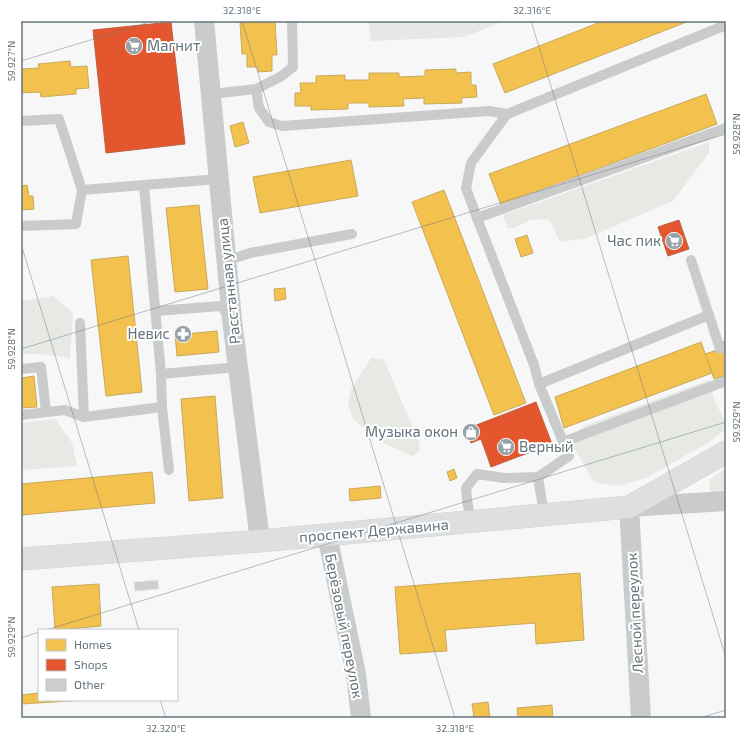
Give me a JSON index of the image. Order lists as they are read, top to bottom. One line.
{"streets":{"main road":["проспект Державина"],"street":["Расстанная улица","Лесной переулок","Берёзовый переулок"]},"crossings":[["Расстанная улица","проспект Державина"],["проспект Державина","Лесной переулок"],["проспект Державина","Берёзовый переулок"]],"places":{"supermarket":["Магнит","Час пик","Верный"],"pharmacy":["Невис"],"shop":["Музыка окон"]},"legend":["Homes","Shops","Other"],"coordinates":["32.318°E","32.316°E","59.927°N","59.928°N","59.929°N","32.320°E"]}
